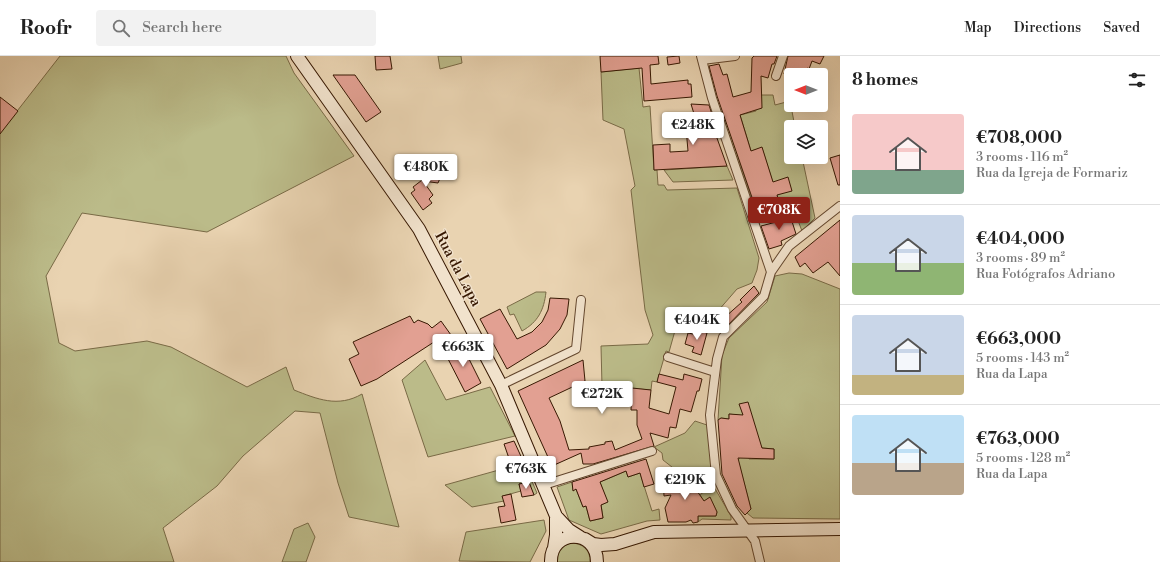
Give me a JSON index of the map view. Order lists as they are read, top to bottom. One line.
{"streets":{"main road":["Rua da Lapa"]},"north":"left","page":{"header":"Roofr","search":"Search here","nav":["Map","Directions","Saved"],"heading":"8 homes","list":[{"name":"€708,000","note":"3 rooms · 116 m² · Rua da Igreja de Formariz"},{"name":"€404,000","note":"3 rooms · 89 m² · Rua Fotógrafos Adriano"},{"name":"€663,000","note":"5 rooms · 143 m² · Rua da Lapa"},{"name":"€763,000","note":"5 rooms · 128 m² · Rua da Lapa"}],"price":["€248K","€480K","€708K","€404K","€663K","€272K","€763K","€219K"]}}
